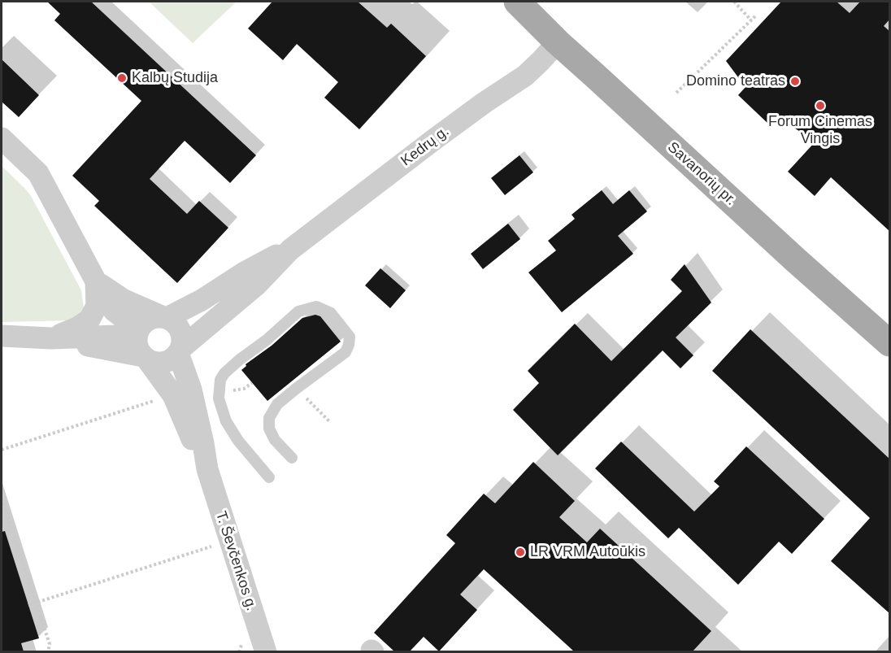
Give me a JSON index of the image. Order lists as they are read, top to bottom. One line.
{"streets":{"main road":["Savanorių pr."],"street":["Kedrų g.","T. Ševčenkos g."]},"crossings":[["Kedrų g.","Savanorių pr."],["Kedrų g.","T. Ševčenkos g."]],"places":["Kalbų Studija","Domino teatras","Forum Cinemas Vingis","LR VRM Autoūkis"]}
